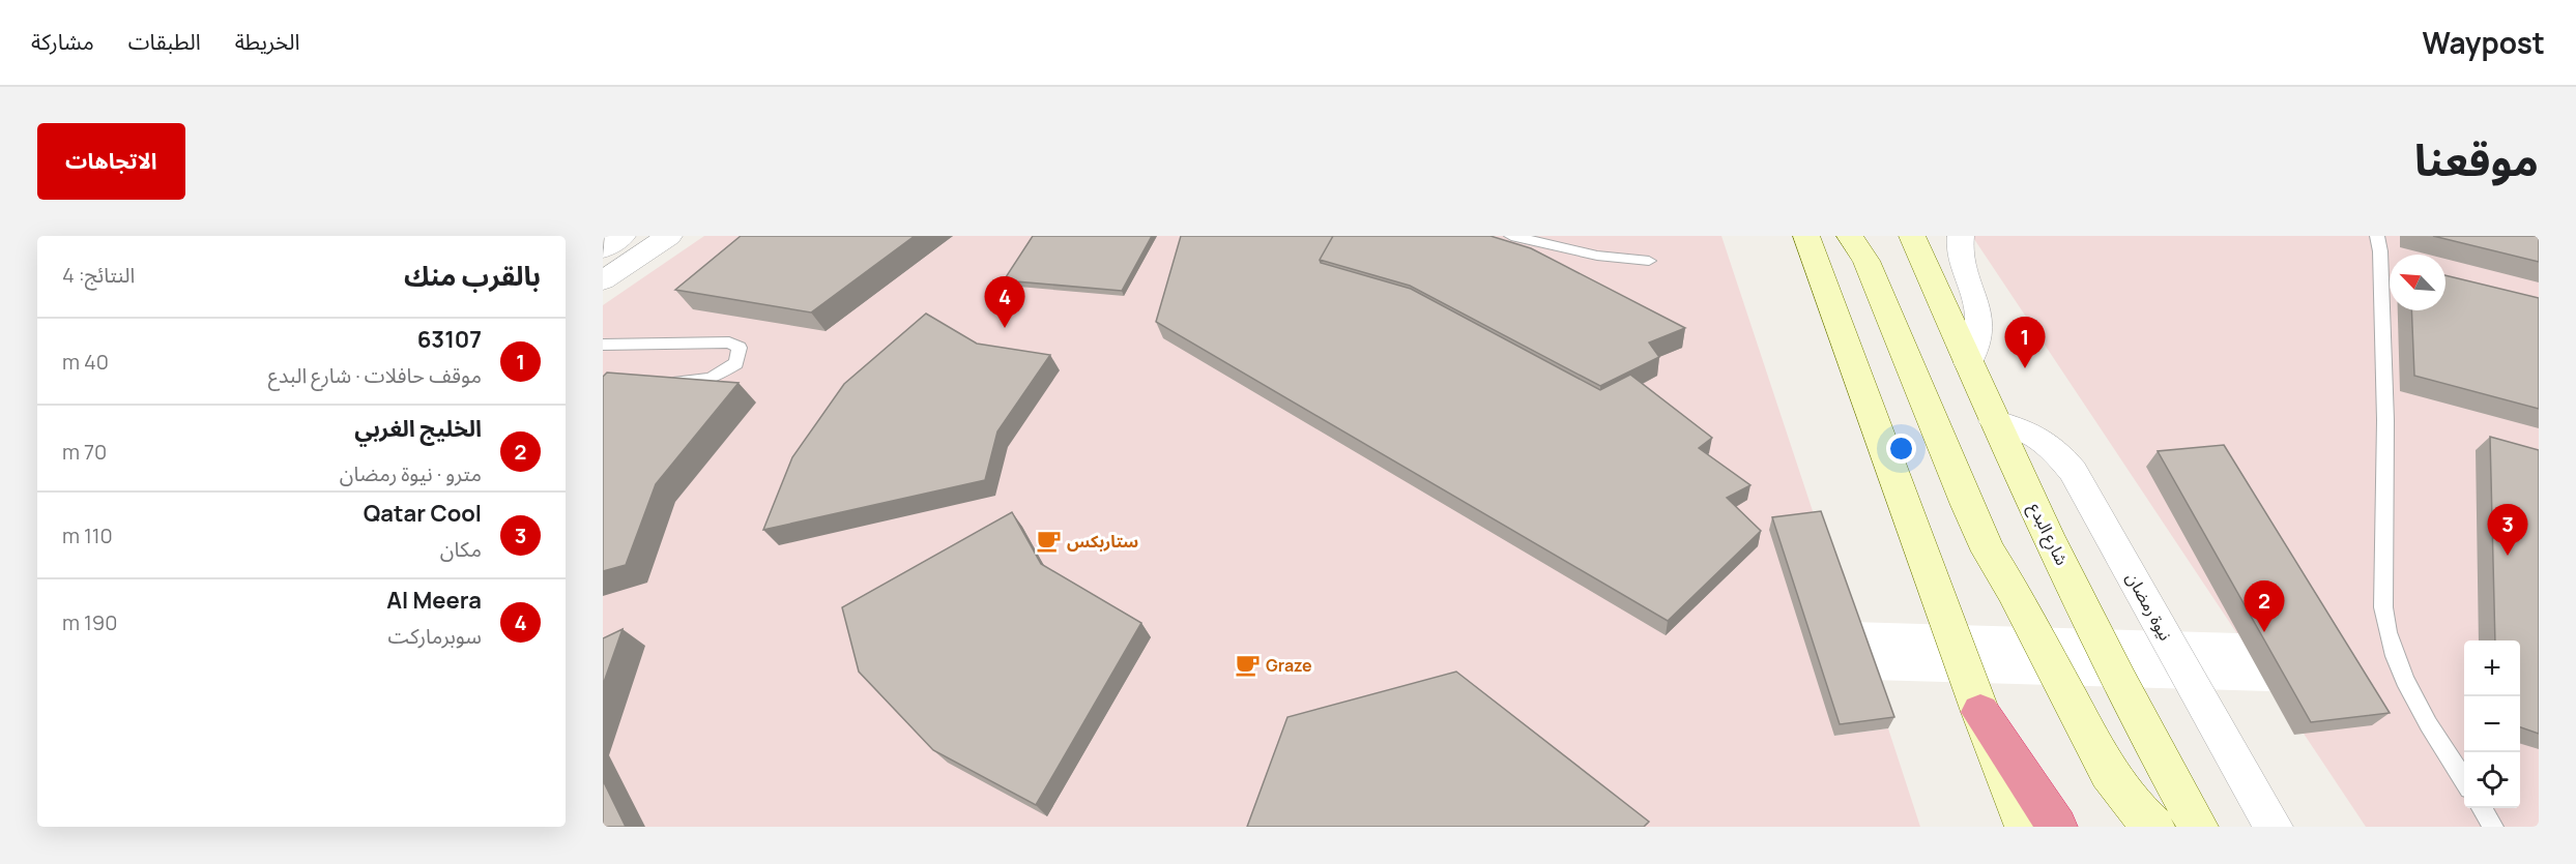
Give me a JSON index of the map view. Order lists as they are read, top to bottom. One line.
{"streets":{"main road":["شارع البدع"],"street":["نيوة رمضان"]},"crossings":[["شارع البدع","نيوة رمضان"]],"places":{"cafe":["ستاربكس","Graze"]},"north":"top left","page":{"header":"Waypost","nav":["الخريطة","الطبقات","مشاركة"],"title":"موقعنا","buttons":"الاتجاهات","heading":["بالقرب منك","النتائج: 4"],"pins":["4","1","3","2"],"list":[{"mark":"1","name":"63107","note":"موقف حافلات · شارع البدع","value":"40 m"},{"mark":"2","name":"الخليج الغربي","note":"مترو · نيوة رمضان","value":"70 m"},{"mark":"3","name":"Qatar Cool","note":"مكان","value":"110 m"},{"mark":"4","name":"Al Meera","note":"سوبرماركت","value":"190 m"}],"map_buttons":["+","−"]}}
